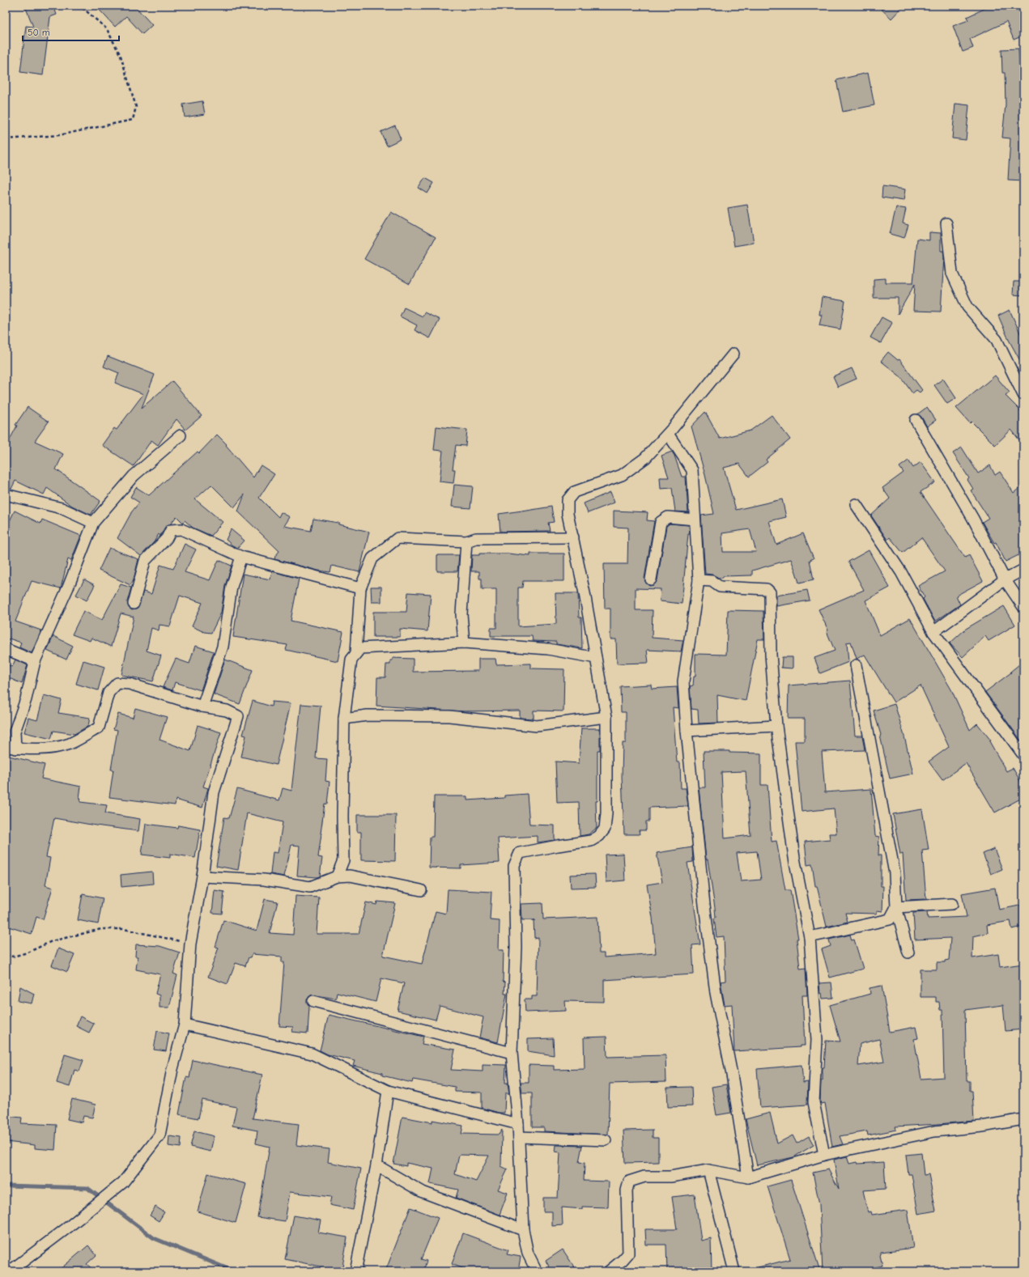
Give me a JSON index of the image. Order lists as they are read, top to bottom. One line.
{"scale_bar":"50 m"}
